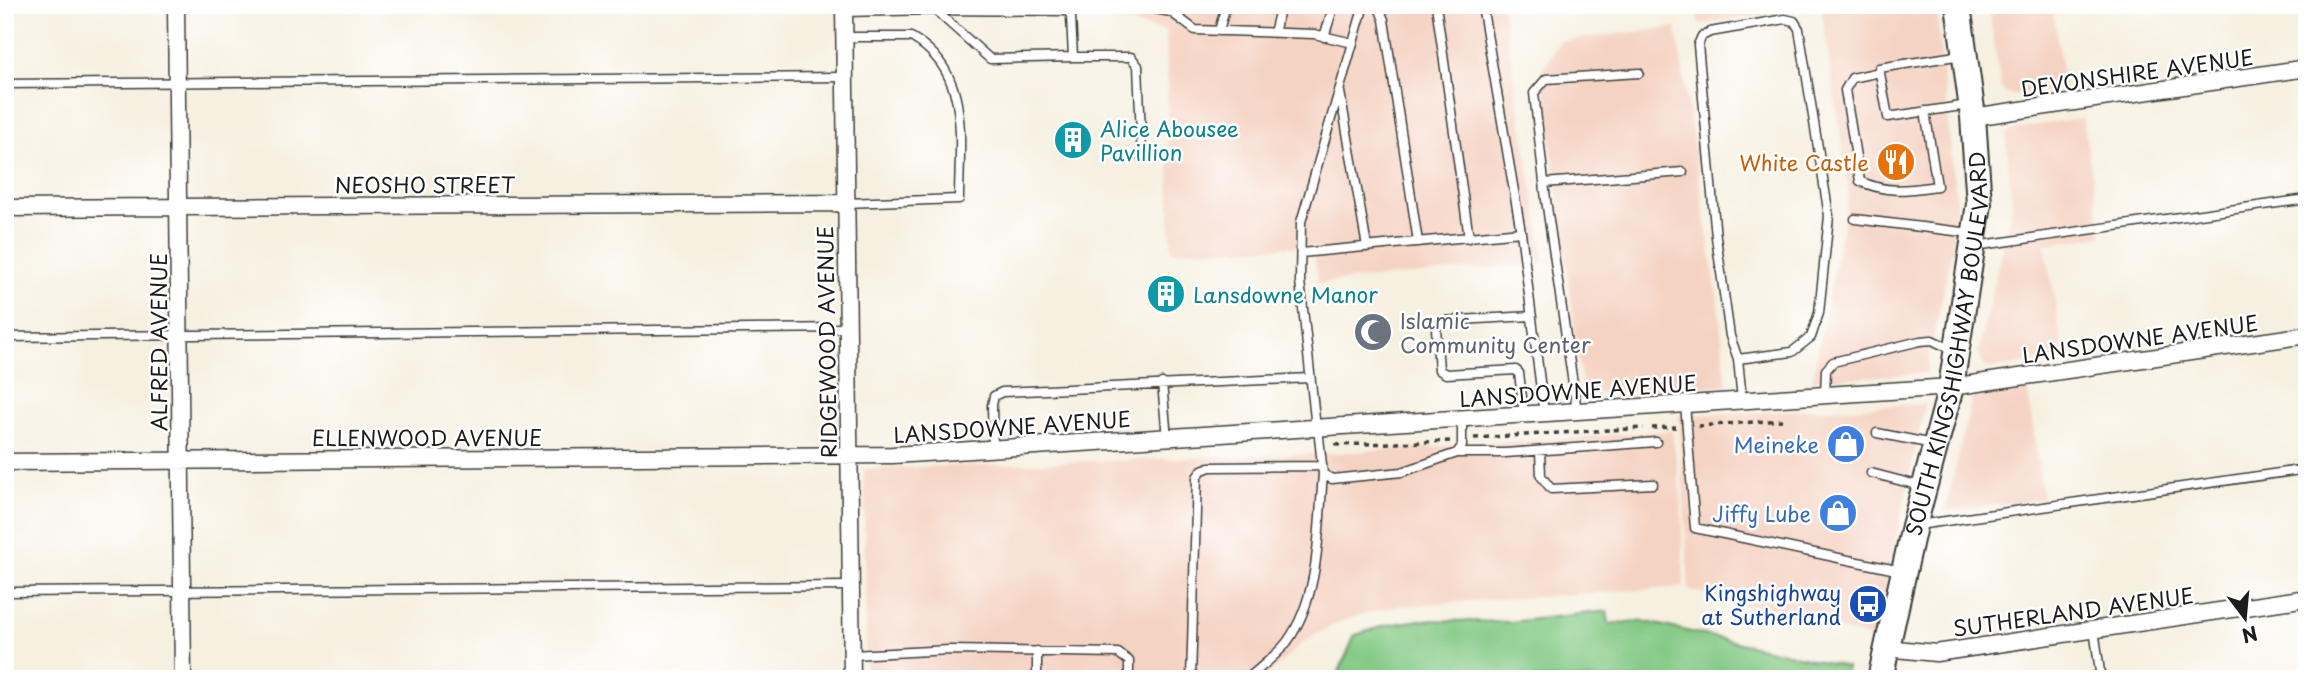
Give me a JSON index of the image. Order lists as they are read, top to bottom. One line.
{"streets":{"main road":["SOUTH KINGSHIGHWAY BOULEVARD"],"street":["DEVONSHIRE AVENUE","NEOSHO STREET","LANSDOWNE AVENUE","ALFRED AVENUE","RIDGEWOOD AVENUE","ELLENWOOD AVENUE","SUTHERLAND AVENUE"]},"crossings":[["DEVONSHIRE AVENUE","SOUTH KINGSHIGHWAY BOULEVARD"],["NEOSHO STREET","ALFRED AVENUE"],["NEOSHO STREET","RIDGEWOOD AVENUE"],["LANSDOWNE AVENUE","RIDGEWOOD AVENUE"],["LANSDOWNE AVENUE","SOUTH KINGSHIGHWAY BOULEVARD"],["LANSDOWNE AVENUE","ELLENWOOD AVENUE"],["ALFRED AVENUE","ELLENWOOD AVENUE"],["RIDGEWOOD AVENUE","ELLENWOOD AVENUE"],["SOUTH KINGSHIGHWAY BOULEVARD","SUTHERLAND AVENUE"]],"places":{"building":["Alice Abousee Pavillion","Lansdowne Manor"],"restaurant":["White Castle"],"mosque":["Islamic Community Center"],"shop":["Meineke","Jiffy Lube"],"bus stop":["Kingshighway at Sutherland"]},"north":"bottom"}
